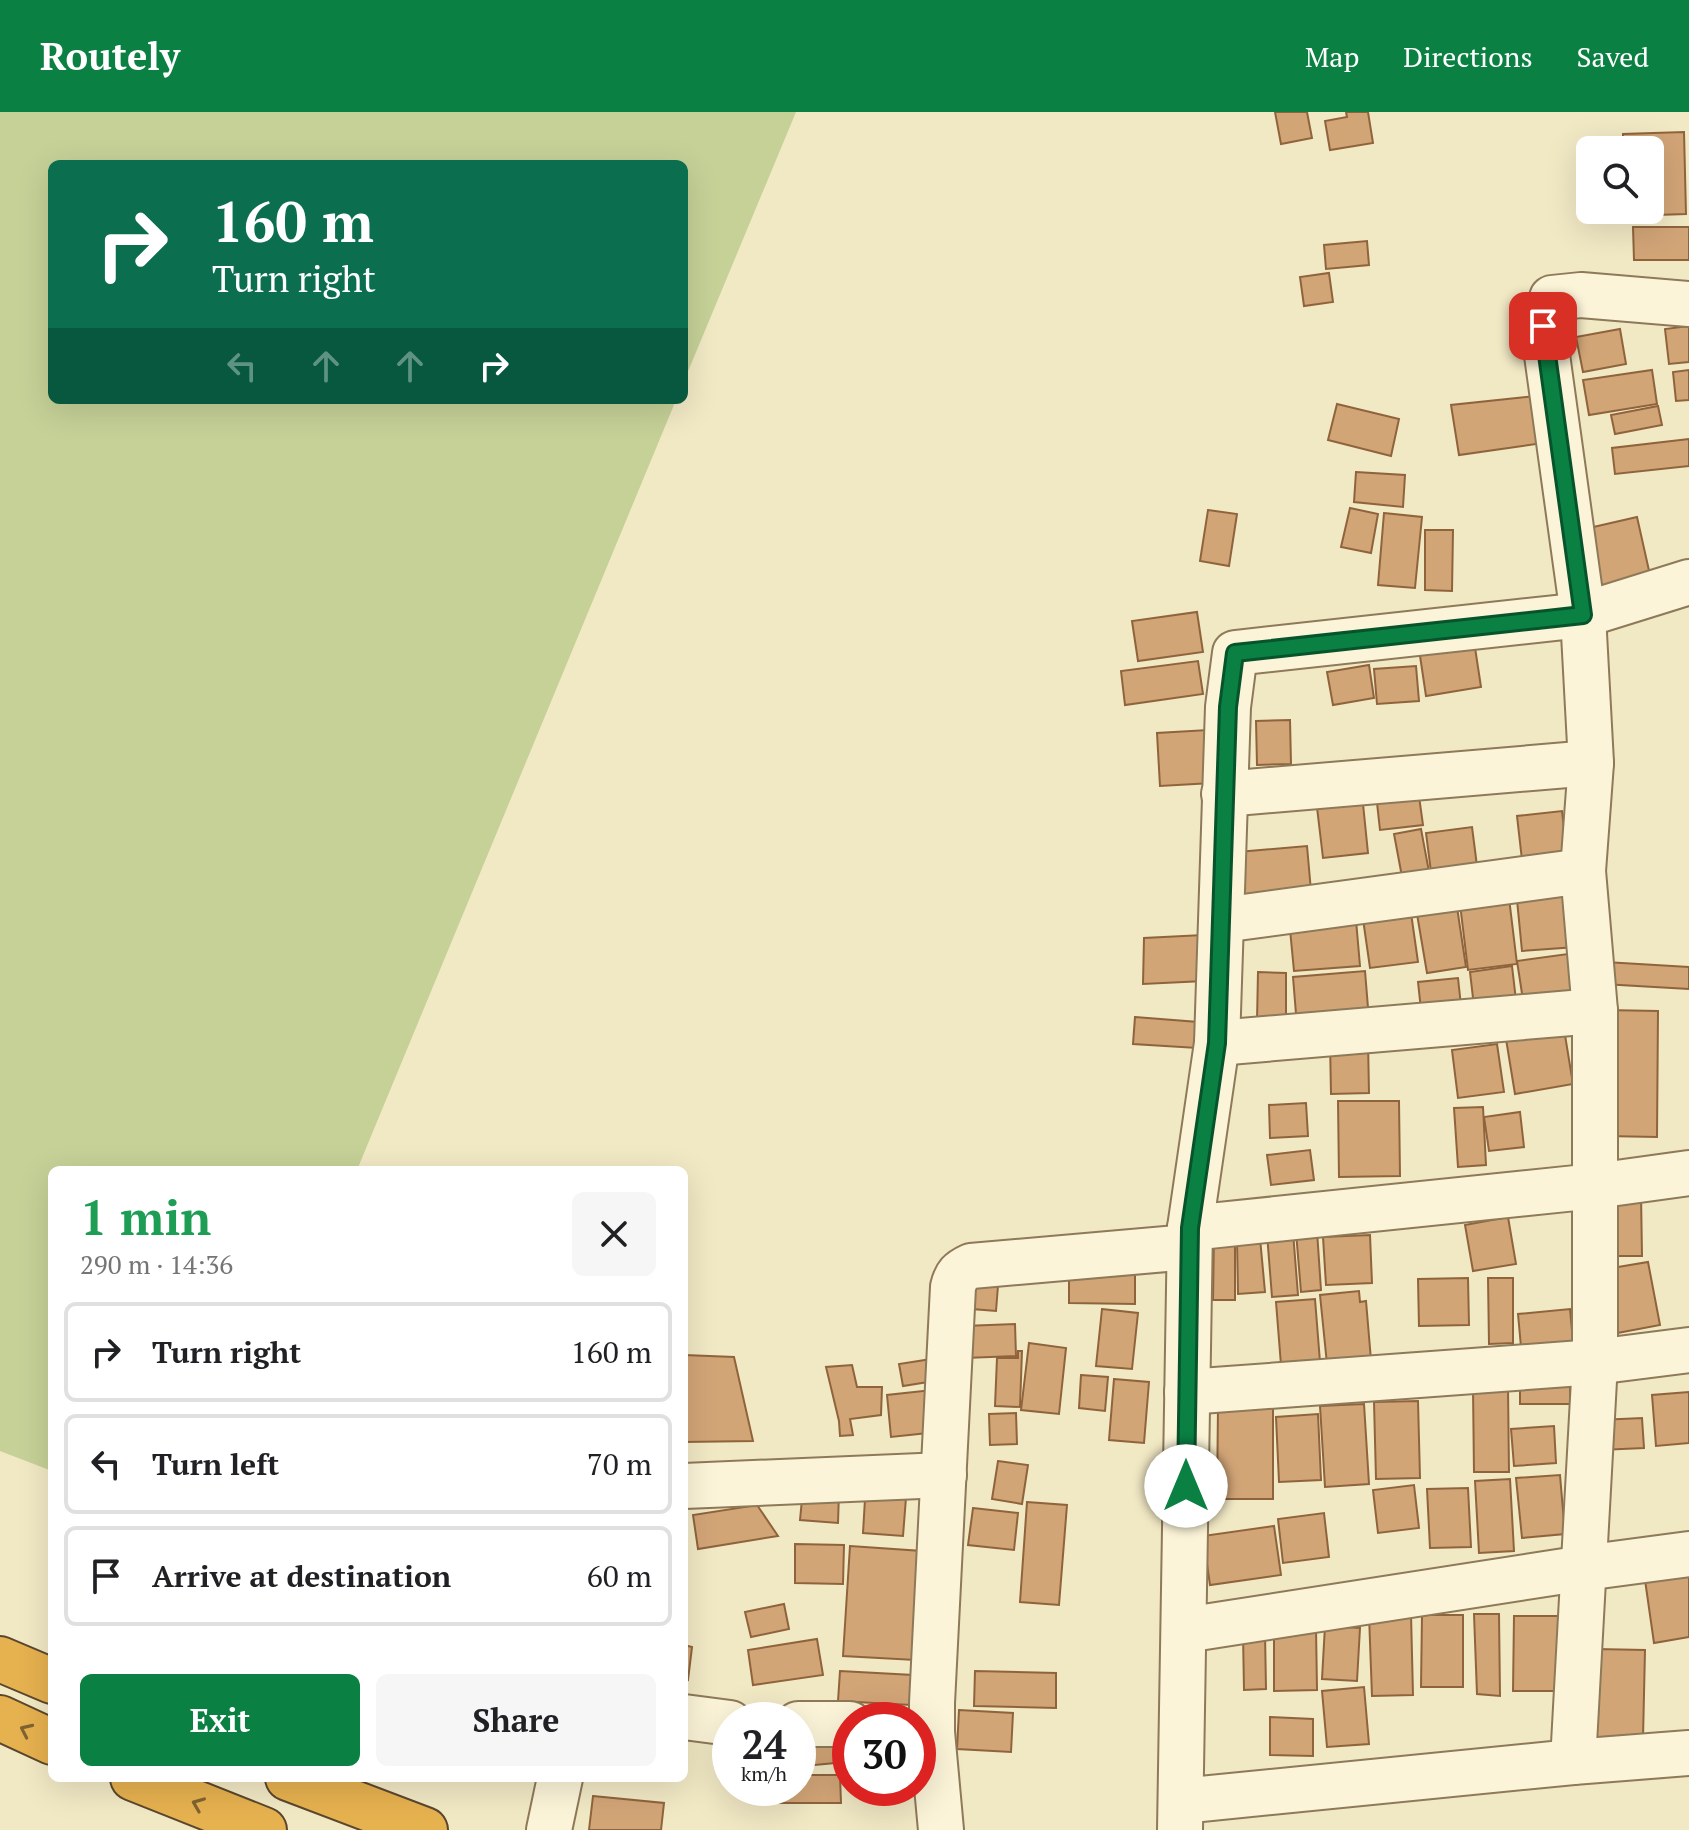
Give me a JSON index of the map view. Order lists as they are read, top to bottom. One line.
{"page":{"header":"Routely","nav":["Map","Directions","Saved"],"turn":["160 m","Turn right"],"heading":["1 min","290 m · 14:36"],"list":[{"name":"Turn right","value":"160 m"},{"name":"Turn left","value":"70 m"},{"name":"Arrive at destination","value":"60 m"}],"buttons":["Exit","Share"],"speed":"24 km/h","limit":"30"}}
